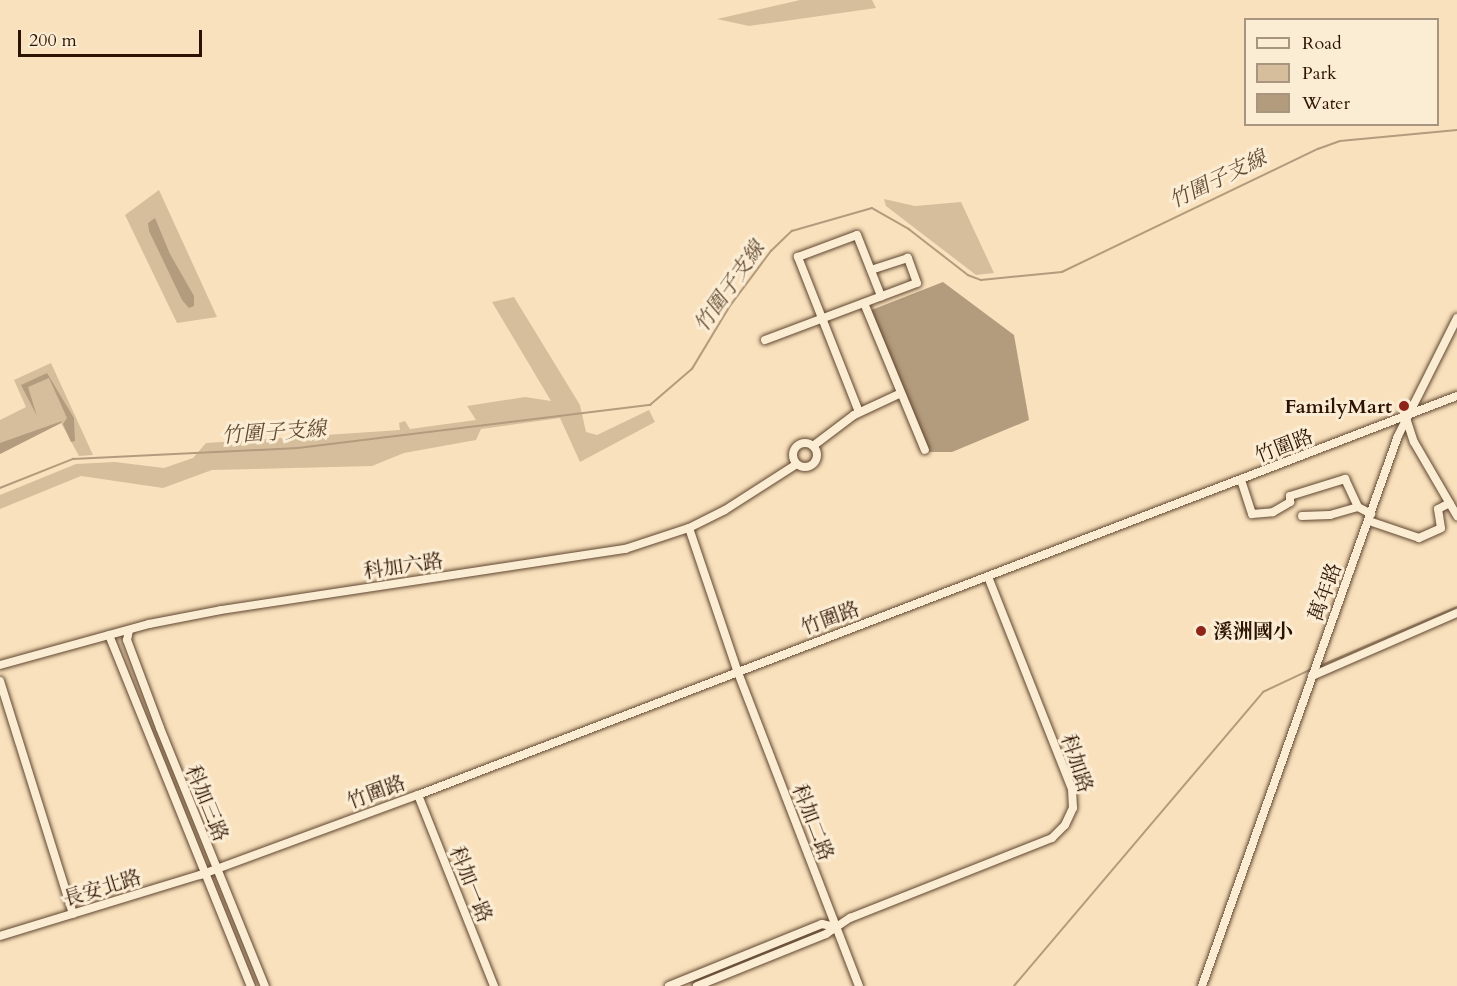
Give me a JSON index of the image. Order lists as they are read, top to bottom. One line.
{"streets":{"street":["竹圍路","科加六路","萬年路","科加路","科加三路","科加二路","科加一路","長安北路"]},"crossings":[["竹圍路","萬年路"],["竹圍路","科加路"],["竹圍路","科加三路"],["竹圍路","科加二路"],["竹圍路","科加一路"],["竹圍路","長安北路"],["科加六路","科加三路"],["科加六路","科加二路"],["科加路","科加二路"],["科加三路","長安北路"]],"water":["竹圍子支線"],"places":["FamilyMart","溪洲國小"],"legend":["Road","Park","Water"],"scale_bar":"200 m"}
